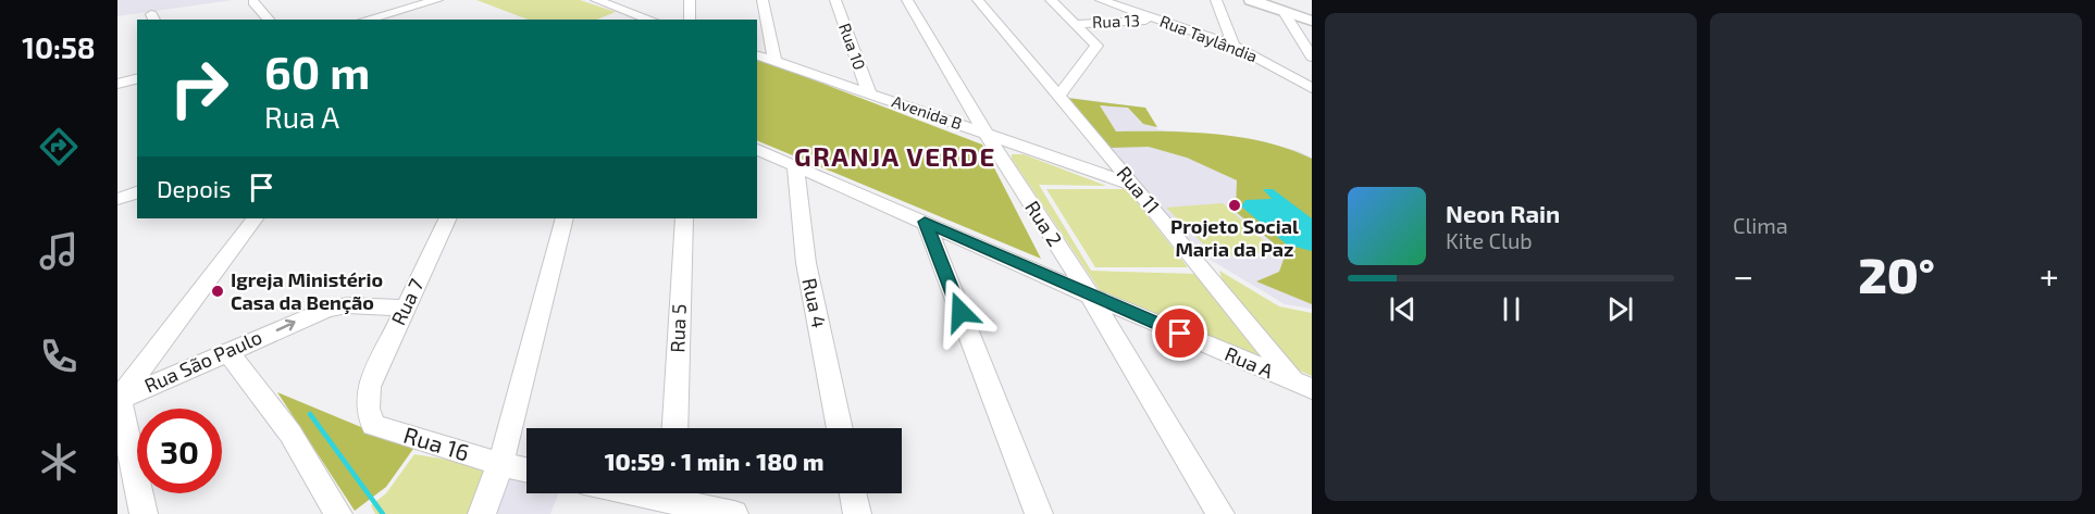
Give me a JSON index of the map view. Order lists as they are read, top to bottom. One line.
{"streets":{"street":["Rua 13","Rua Taylândia","Rua 10","Avenida B","Rua 11","Rua 2","Rua 7","Rua 4","Rua 5","Rua São Paulo","Rua A","Rua 16"]},"crossings":[["Rua 13","Rua Taylândia"],["Rua 10","Avenida B"],["Avenida B","Rua 11"],["Avenida B","Rua 2"],["Rua 11","Rua A"],["Rua 2","Rua A"],["Rua 7","Rua São Paulo"],["Rua 7","Rua 16"],["Rua 4","Rua A"]],"one_way":["Rua São Paulo"],"districts":["GRANJA VERDE"],"places":["Projeto Social Maria da Paz","Igreja Ministério Casa da Benção"],"page":{"tabs":"10:58","tile":"Clima","turn":["60 m","Rua A"],"then":"Depois","song":["Neon Rain","Kite Club"],"heat":["−","20°","+"],"limit":"30","trip":"10:59 · 1 min · 180 m"}}
